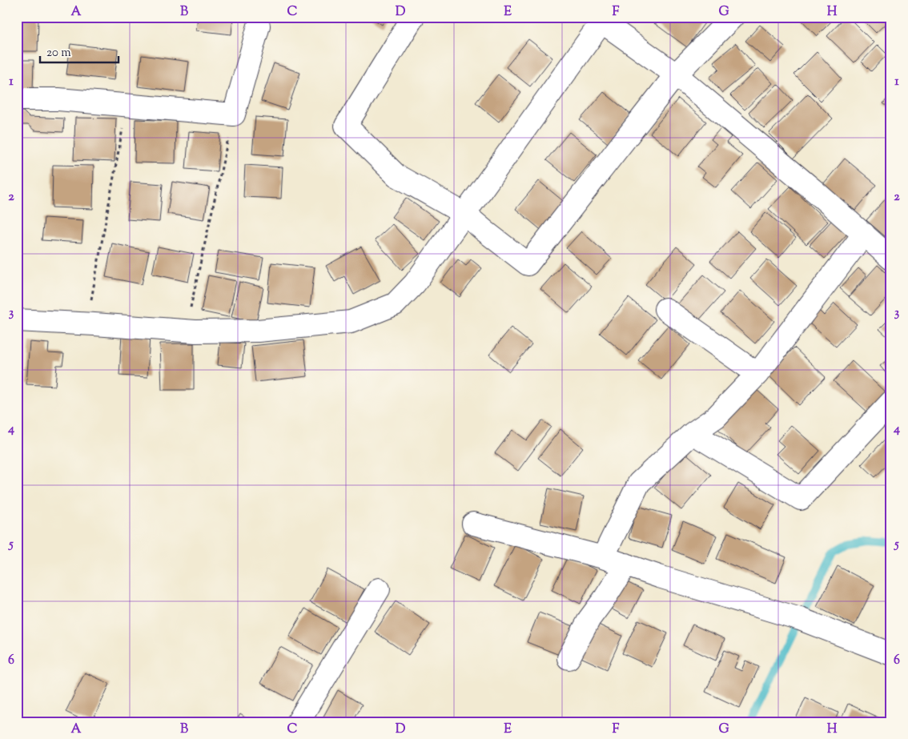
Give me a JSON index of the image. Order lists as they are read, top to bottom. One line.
{"scale_bar":"20 m","grid":{"columns":["A","B","C","D","E","F","G","H"],"rows":["1","2","3","4","5","6"]}}
